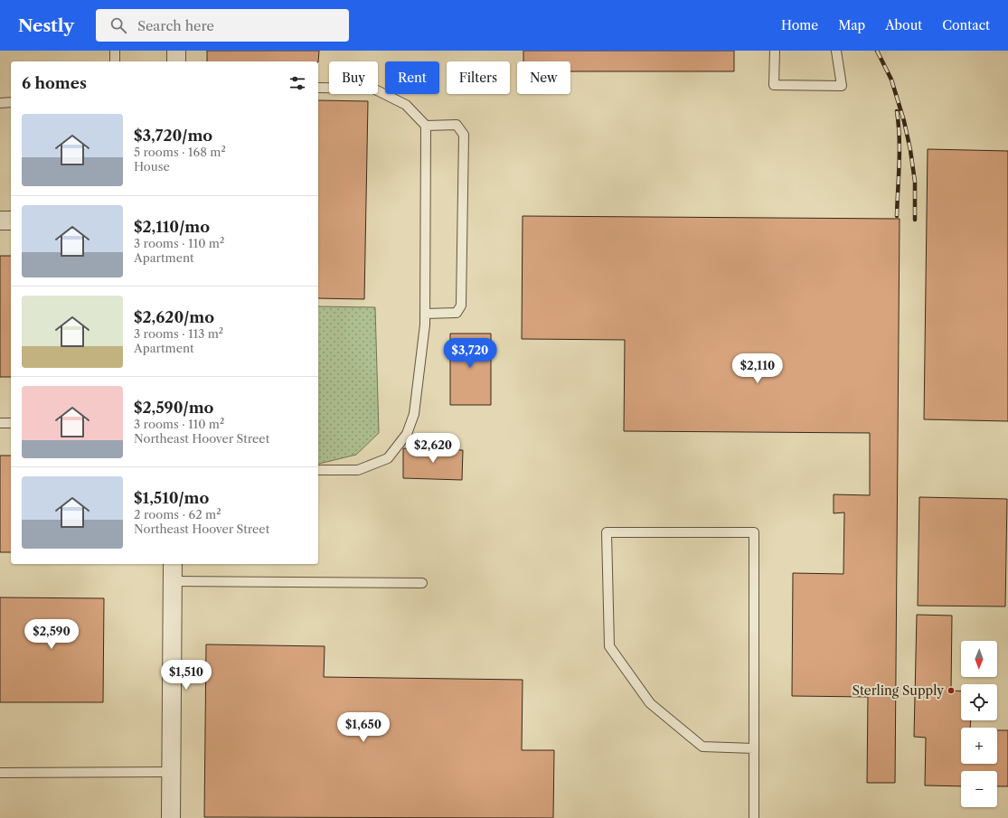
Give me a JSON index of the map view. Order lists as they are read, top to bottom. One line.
{"places":["Sterling Supply"],"north":"bottom","page":{"header":"Nestly","search":"Search here","nav":["Home","Map","About","Contact"],"chip":["Buy","Rent","Filters","New"],"heading":"6 homes","list":[{"name":"$3,720/mo","note":"5 rooms · 168 m² · House"},{"name":"$2,110/mo","note":"3 rooms · 110 m² · Apartment"},{"name":"$2,620/mo","note":"3 rooms · 113 m² · Apartment"},{"name":"$2,590/mo","note":"3 rooms · 110 m² · Northeast Hoover Street"},{"name":"$1,510/mo","note":"2 rooms · 62 m² · Northeast Hoover Street"}],"price":["$3,720","$2,110","$2,620","$2,590","$1,510","$1,650"],"map_buttons":["+","−"]}}
